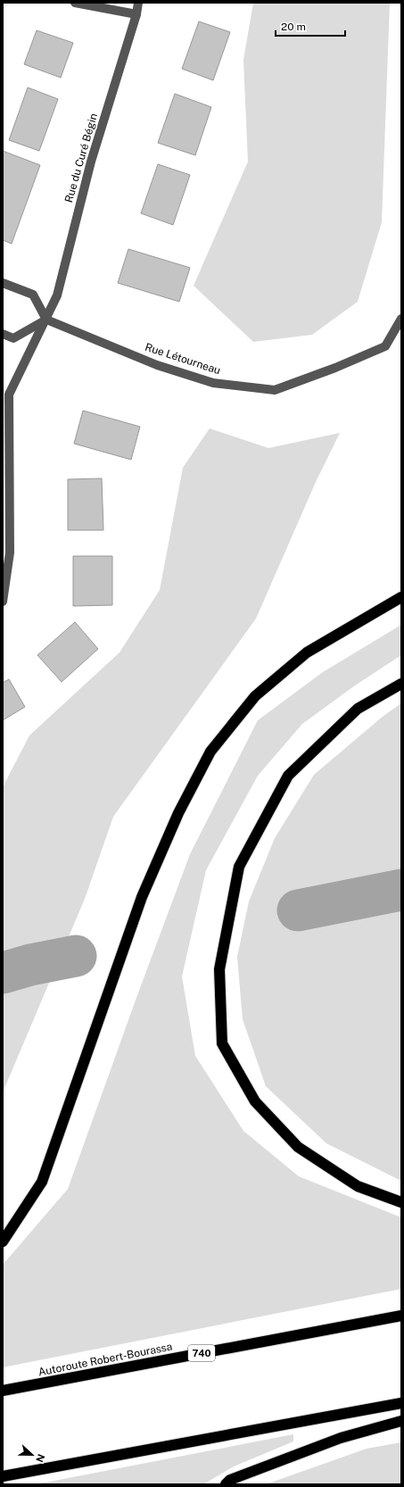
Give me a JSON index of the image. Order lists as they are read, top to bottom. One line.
{"streets":{"highway":["740","Autoroute Robert-Bourassa"],"street":["Rue du Curé Bégin","Rue Létourneau"]},"crossings":[["Rue du Curé Bégin","Rue Létourneau"]],"scale_bar":"20 m","north":"right"}
